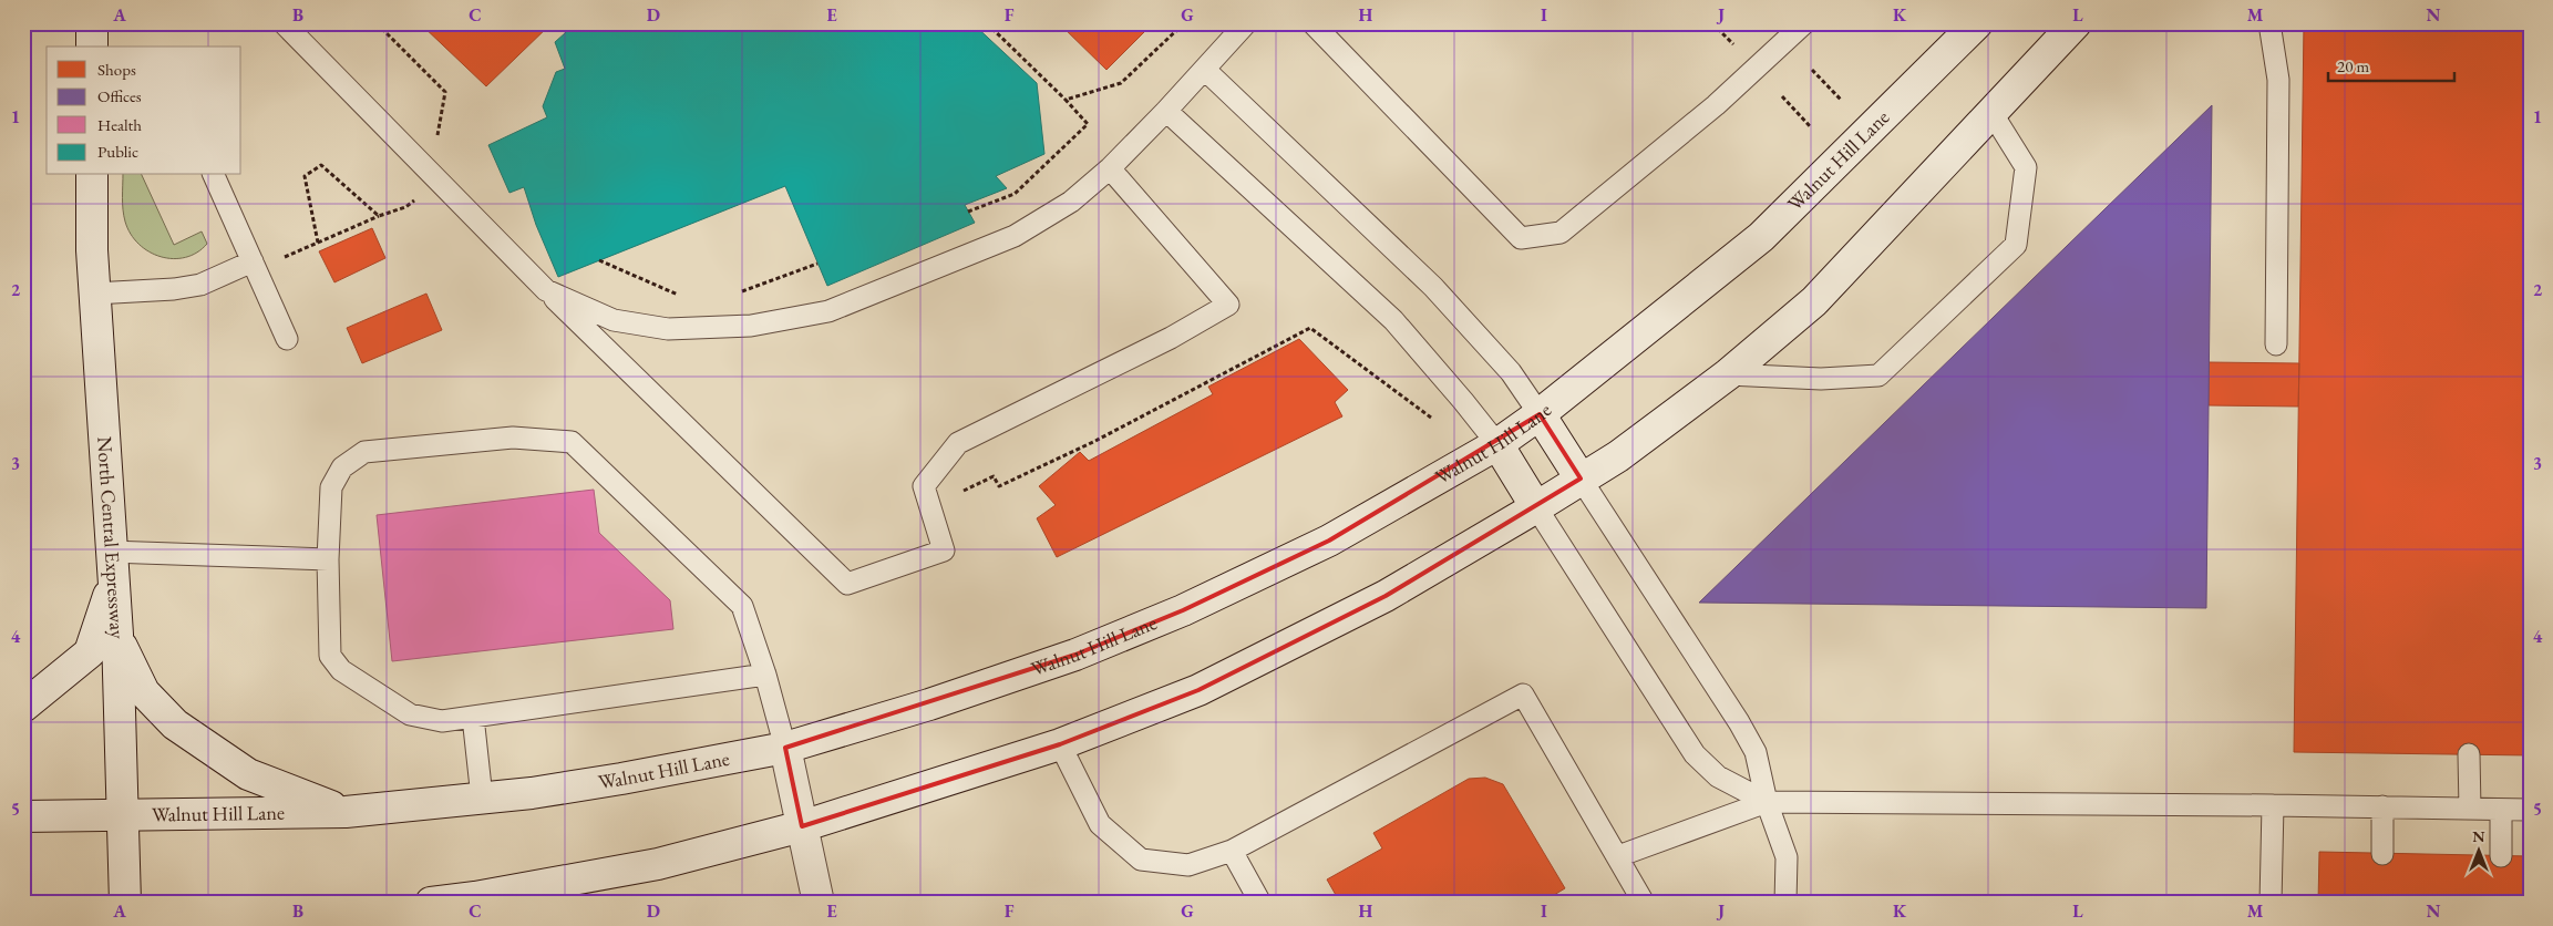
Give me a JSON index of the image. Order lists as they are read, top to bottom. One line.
{"streets":{"main road":["Walnut Hill Lane","North Central Expressway"]},"crossings":[["Walnut Hill Lane","North Central Expressway"]],"legend":["Shops","Offices","Health","Public"],"scale_bar":"20 m","north":"top","grid":{"columns":["A","B","C","D","E","F","G","H","I","J","K","L","M","N"],"rows":["1","2","3","4","5"]}}
